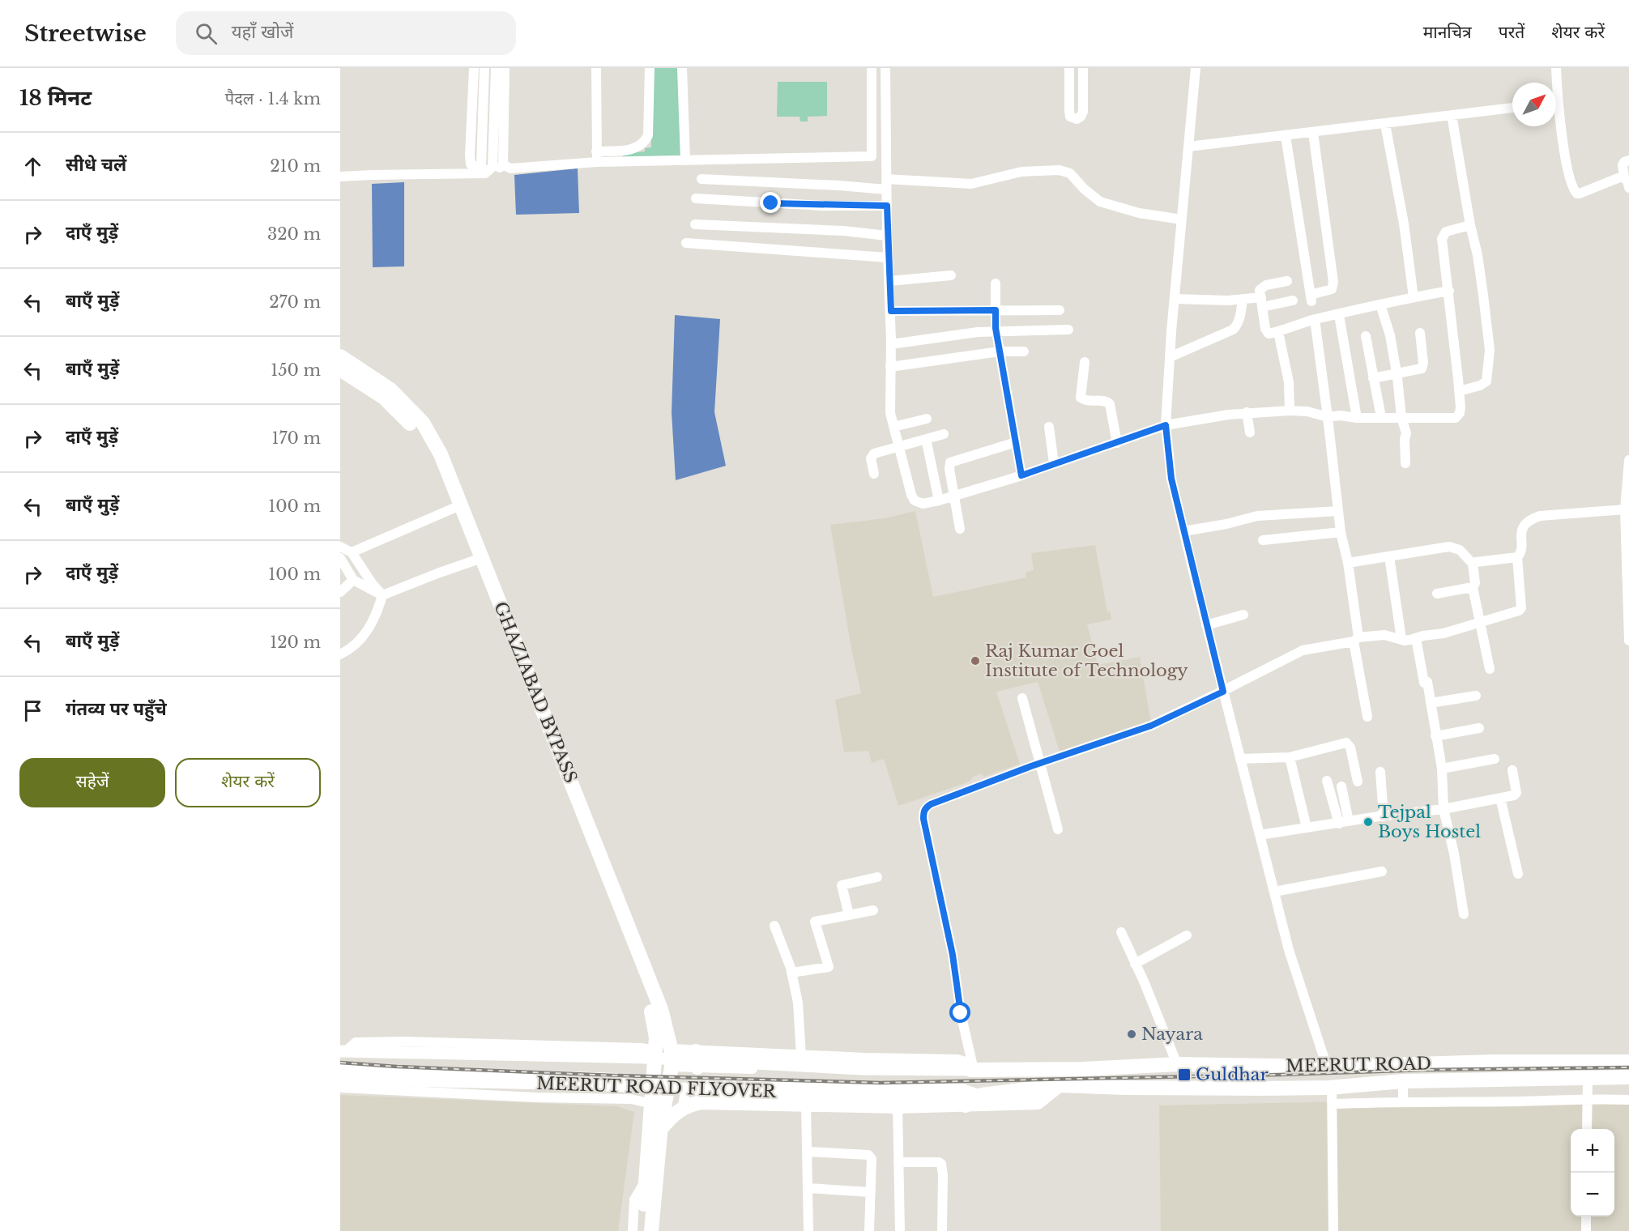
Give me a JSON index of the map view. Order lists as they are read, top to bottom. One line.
{"streets":{"highway":["GHAZIABAD BYPASS","MEERUT ROAD"],"main road":["MEERUT ROAD FLYOVER"]},"crossings":[["MEERUT ROAD","MEERUT ROAD FLYOVER"]],"places":{"other":["Raj Kumar Goel Institute of Technology","Tejpal Boys Hostel","Nayara"],"transit":["Guldhar"]},"north":"top right","page":{"header":"Streetwise","search":"यहाँ खोजें","nav":["मानचित्र","परतें","शेयर करें"],"heading":["18 मिनट","पैदल · 1.4 km"],"list":[["सीधे चलें","210 m"],["दाएँ मुड़ें","320 m"],["बाएँ मुड़ें","270 m"],["बाएँ मुड़ें","150 m"],["दाएँ मुड़ें","170 m"],["बाएँ मुड़ें","100 m"],["दाएँ मुड़ें","100 m"],["बाएँ मुड़ें","120 m"],"गंतव्य पर पहुँचे"],"buttons":["सहेजें","शेयर करें"],"map_buttons":["+","−"]}}
